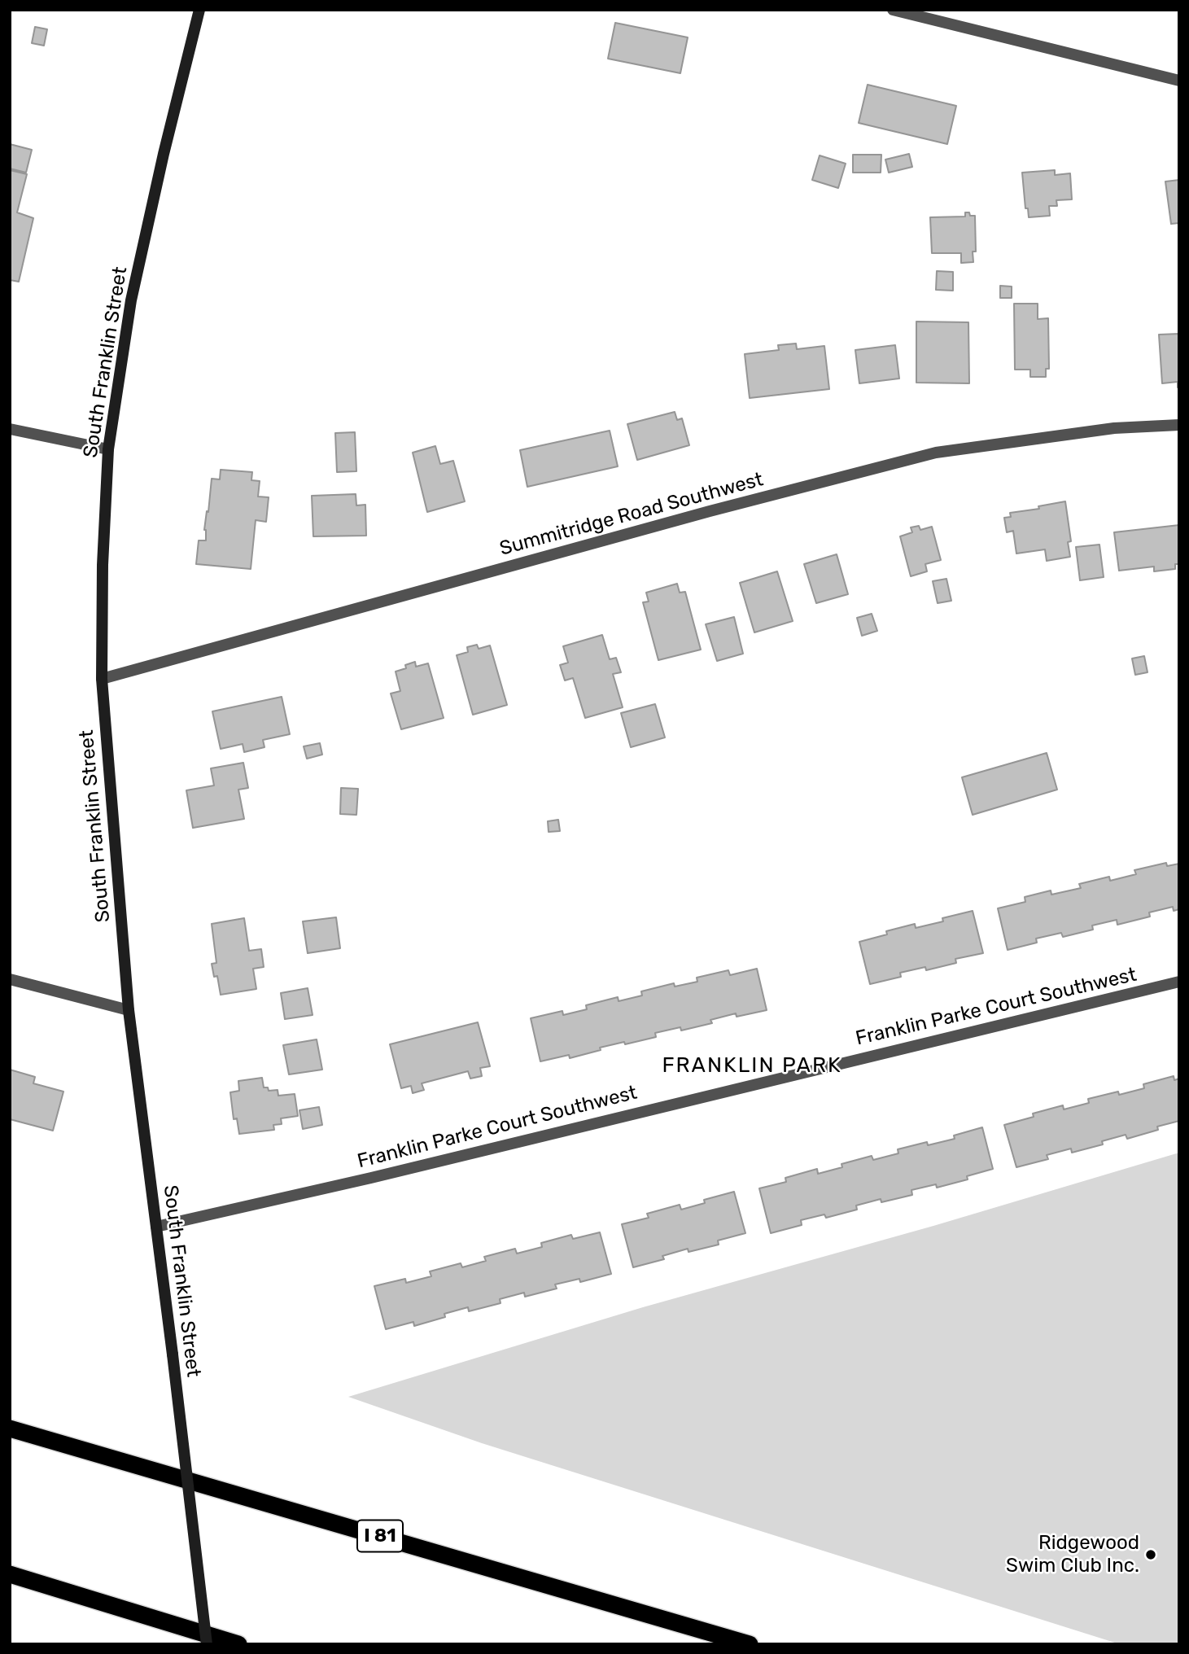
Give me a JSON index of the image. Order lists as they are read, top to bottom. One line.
{"streets":{"highway":["I 81"],"main road":["South Franklin Street"],"street":["Summitridge Road Southwest","Franklin Parke Court Southwest"]},"crossings":[["South Franklin Street","Summitridge Road Southwest"],["South Franklin Street","Franklin Parke Court Southwest"]],"districts":["FRANKLIN PARK"],"places":["Ridgewood Swim Club Inc."]}
